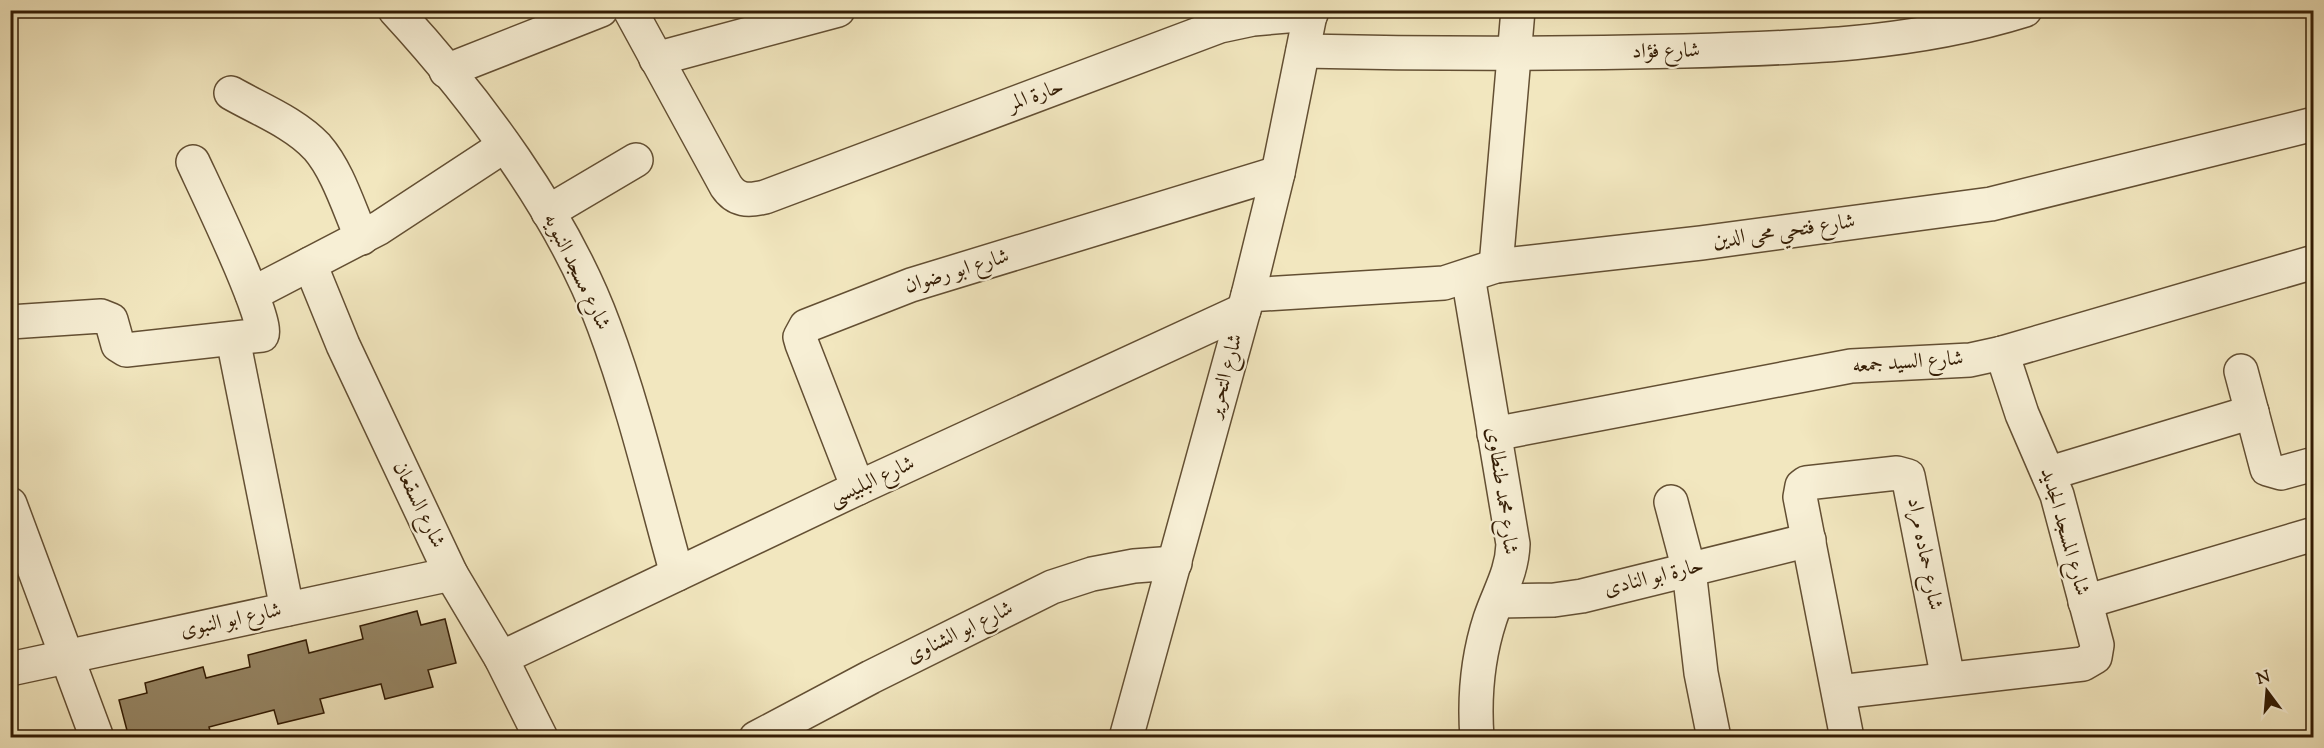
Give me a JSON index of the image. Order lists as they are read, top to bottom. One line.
{"streets":{"street":["شارع فؤاد","حارة المر","شارع فتحي محى الدين","شارع مسجد النبويه","شارع ابو رضوان","شارع السيد جمعه","شارع التحرير","شارع البلبيسى","شارع محمد طنطاوى","شارع السقعان","شارع المسجد الجديد","شارع حماده مراد","حارة ابو النادى","شارع ابو النبوى","شارع ابو الشناوى"]},"crossings":[["شارع فؤاد","شارع التحرير"],["شارع فؤاد","شارع محمد طنطاوى"],["حارة المر","شارع التحرير"],["شارع فتحي محى الدين","شارع التحرير"],["شارع فتحي محى الدين","شارع البلبيسى"],["شارع فتحي محى الدين","شارع محمد طنطاوى"],["شارع مسجد النبويه","شارع البلبيسى"],["شارع ابو رضوان","شارع التحرير"],["شارع ابو رضوان","شارع البلبيسى"],["شارع السيد جمعه","شارع محمد طنطاوى"],["شارع السيد جمعه","شارع المسجد الجديد"],["شارع التحرير","شارع البلبيسى"],["شارع التحرير","شارع ابو الشناوى"],["شارع البلبيسى","شارع السقعان"],["شارع محمد طنطاوى","حارة ابو النادى"],["شارع السقعان","شارع ابو النبوى"],["شارع المسجد الجديد","شارع حماده مراد"],["شارع حماده مراد","حارة ابو النادى"]],"north":"top"}
